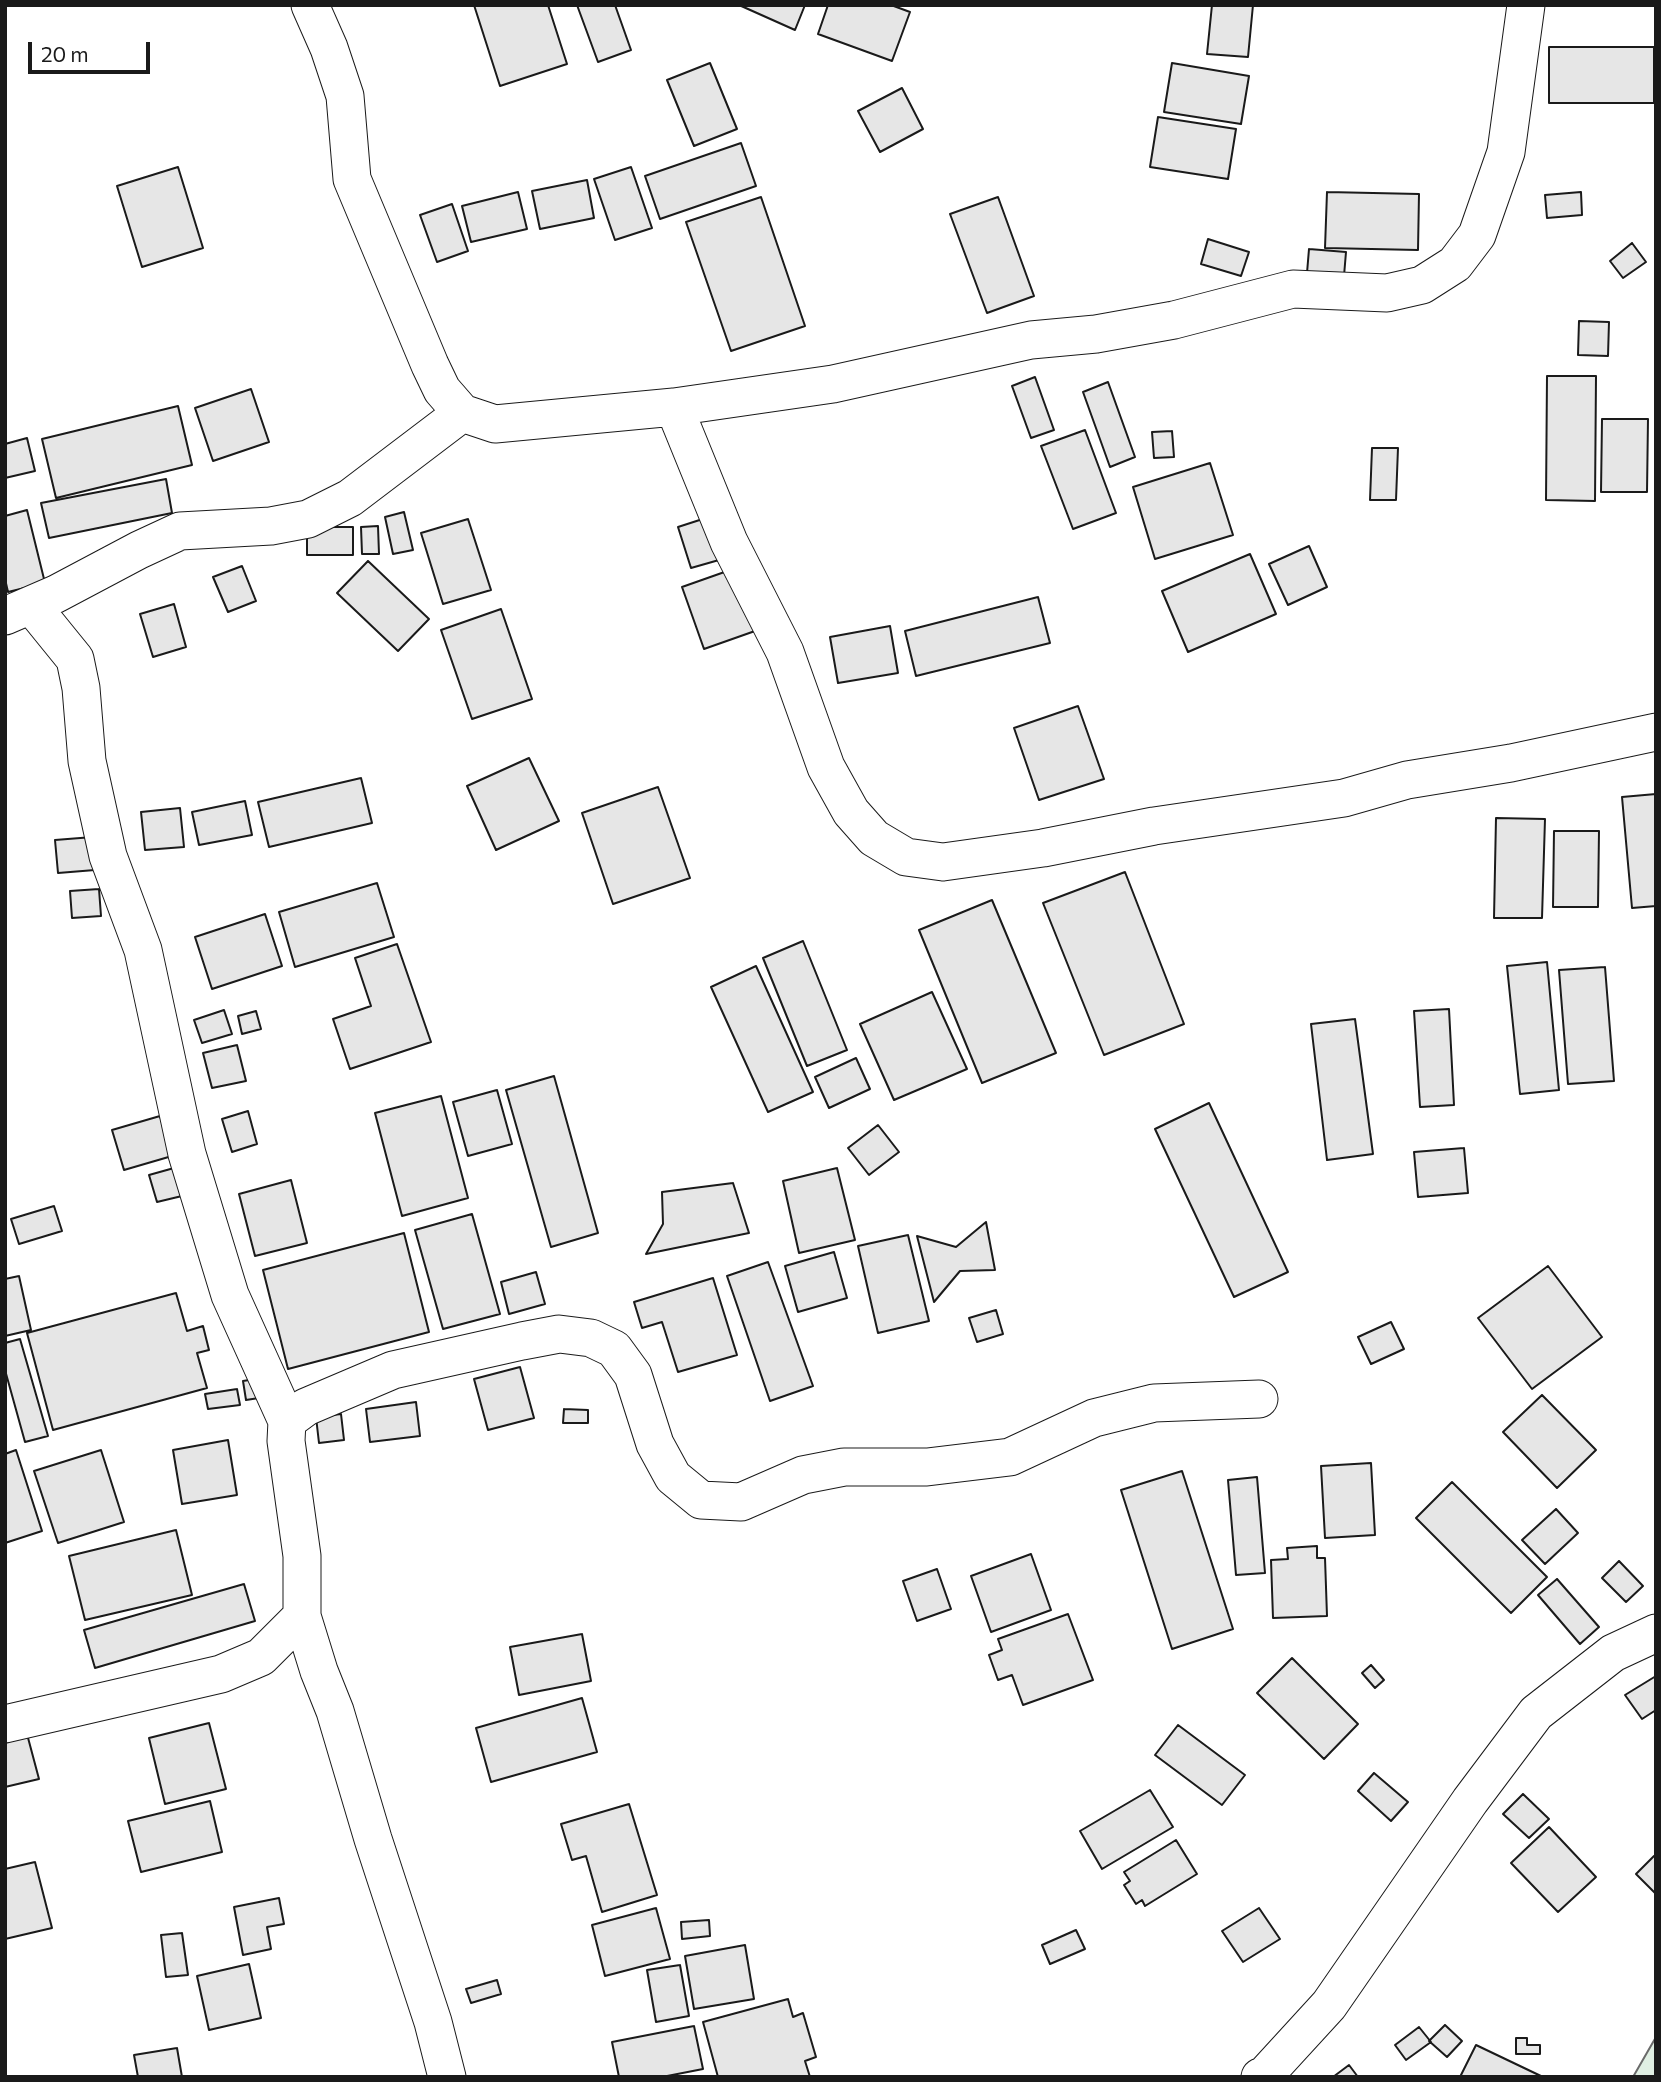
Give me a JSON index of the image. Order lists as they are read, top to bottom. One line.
{"scale_bar":"20 m"}
